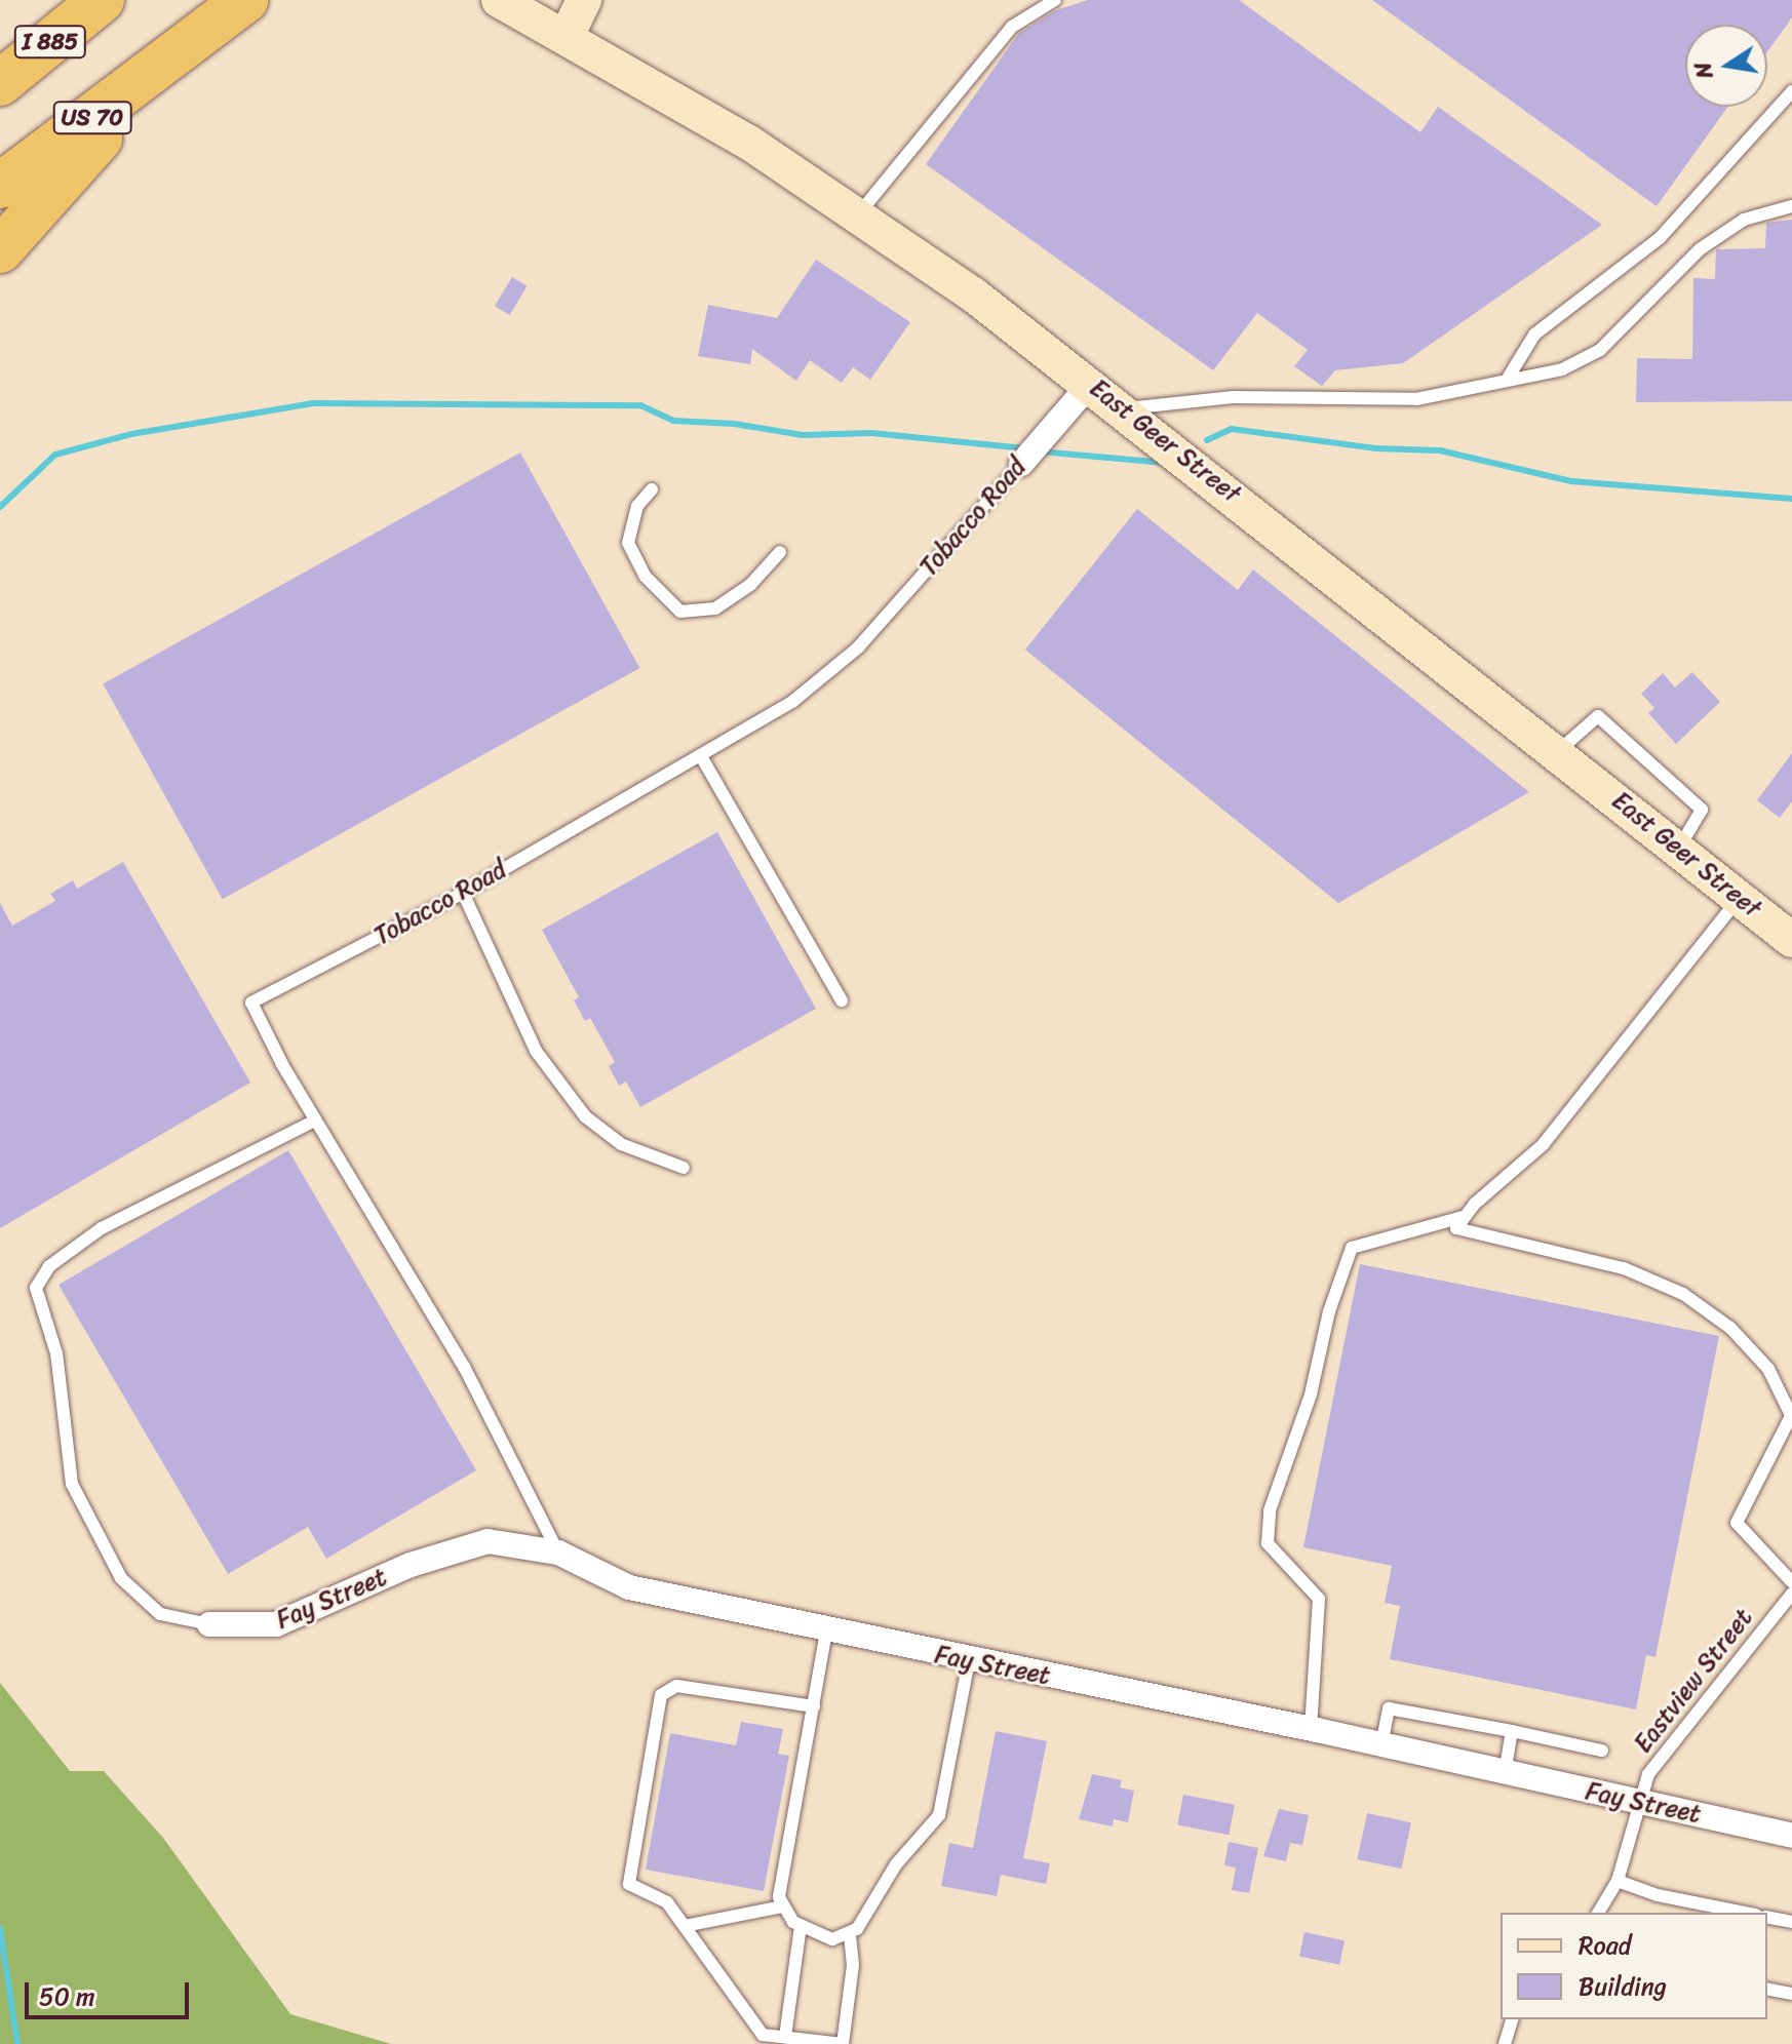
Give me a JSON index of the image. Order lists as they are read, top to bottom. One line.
{"streets":{"highway":["I 885","US 70"],"main road":["East Geer Street"],"street":["Tobacco Road","Fay Street"],"lane":["Eastview Street"]},"crossings":[["East Geer Street","Tobacco Road"],["Tobacco Road","Fay Street"],["Fay Street","Eastview Street"]],"legend":["Road","Building"],"scale_bar":"50 m","north":"left"}
